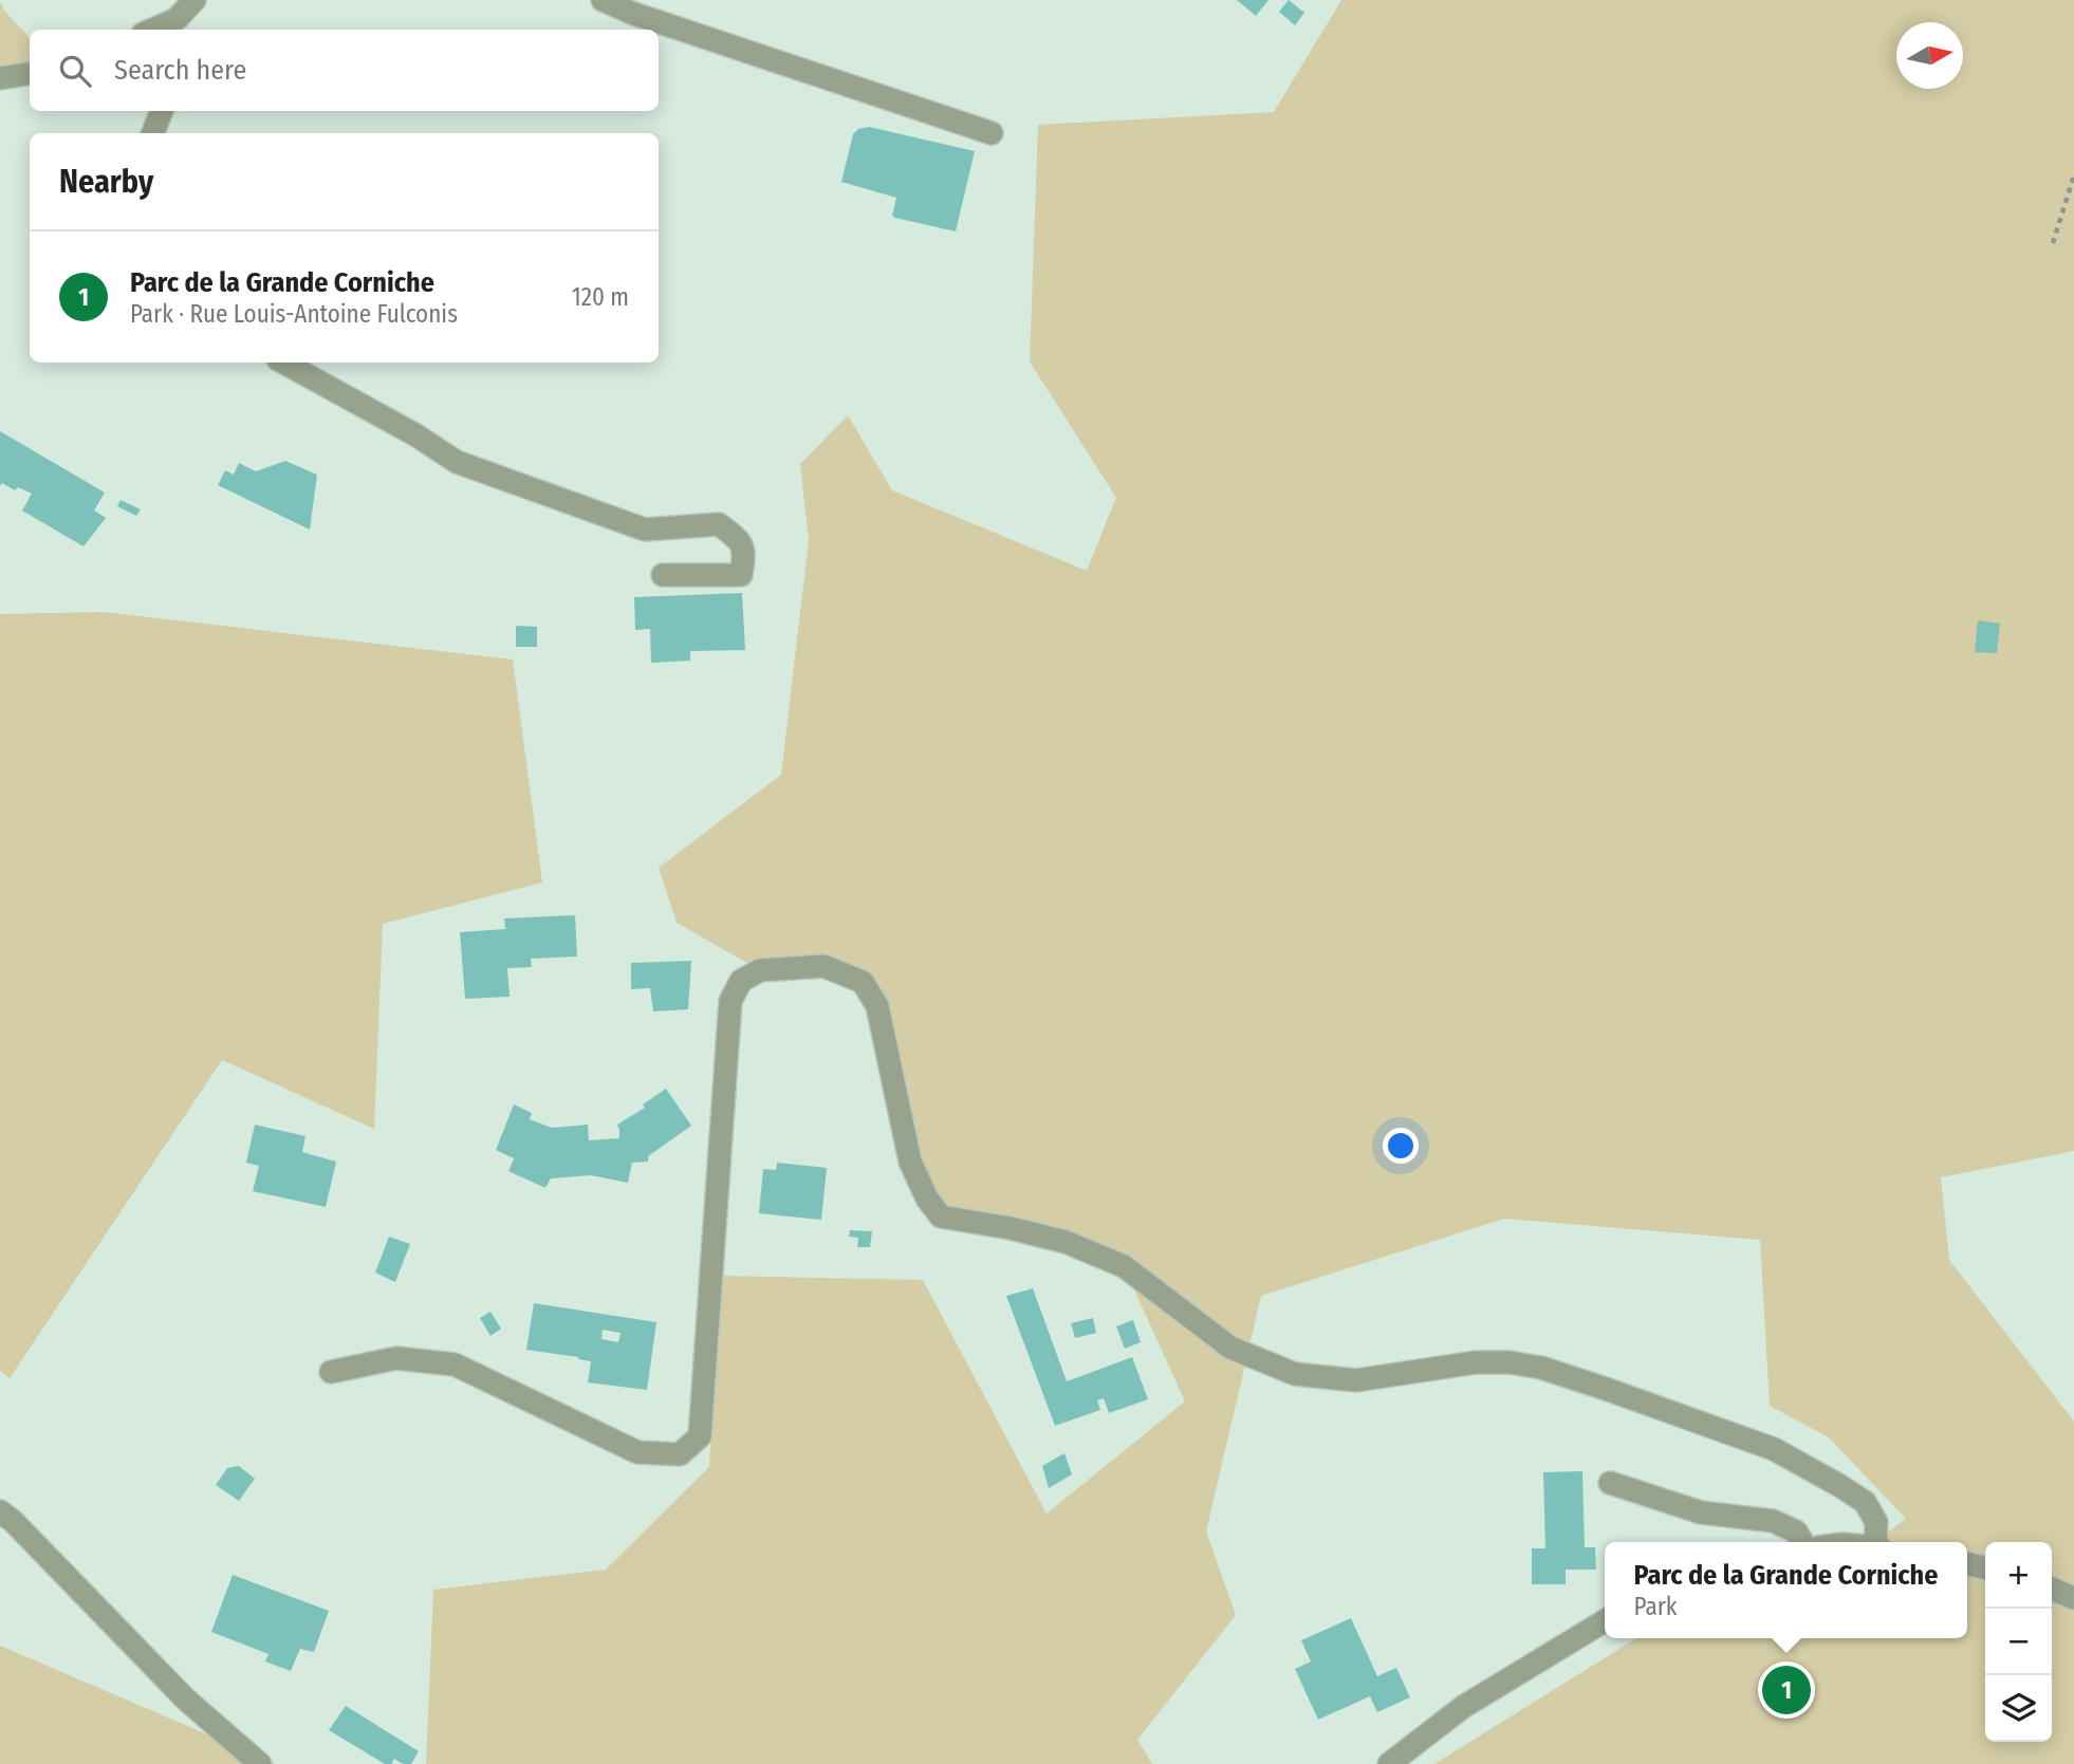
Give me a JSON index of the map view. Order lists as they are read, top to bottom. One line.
{"north":"right","page":{"search":"Search here","heading":"Nearby","list":[{"mark":"1","name":"Parc de la Grande Corniche","note":"Park · Rue Louis-Antoine Fulconis","value":"120 m"}],"map_buttons":["+","−"],"popup":["Parc de la Grande Corniche","Park"],"pins":"1"}}
